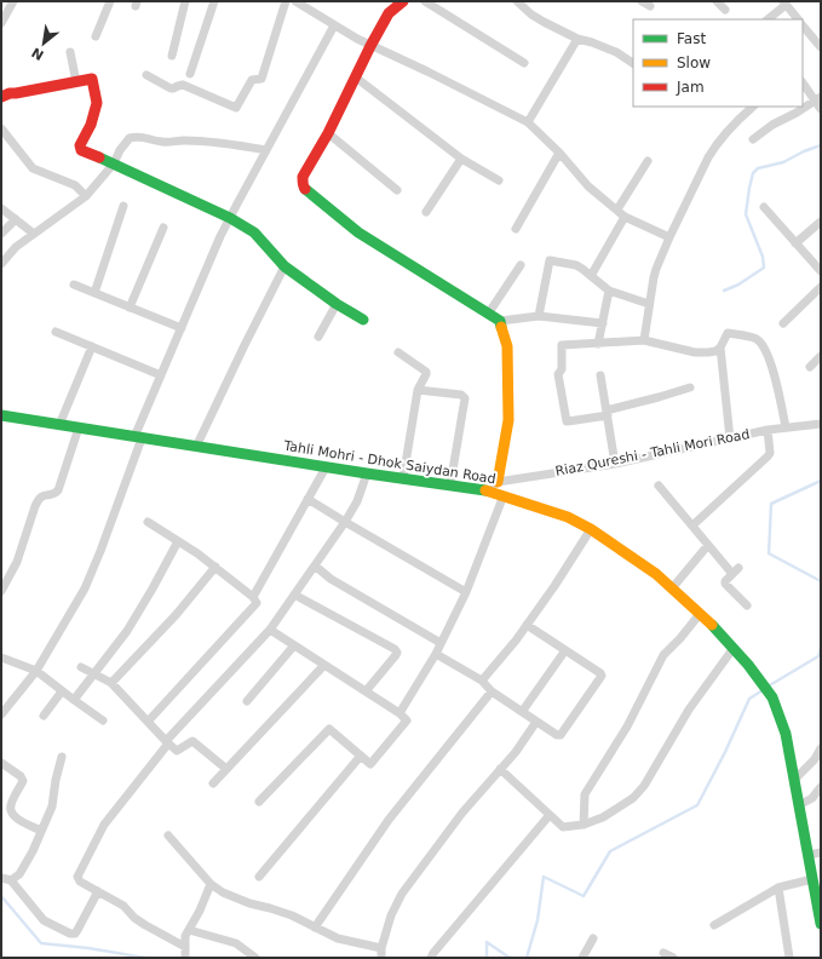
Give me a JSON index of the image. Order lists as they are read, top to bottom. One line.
{"streets":{"street":["Riaz Qureshi - Tahli Mori Road","Tahli Mohri - Dhok Saiydan Road"]},"legend":["Fast","Slow","Jam"],"north":"bottom left"}
